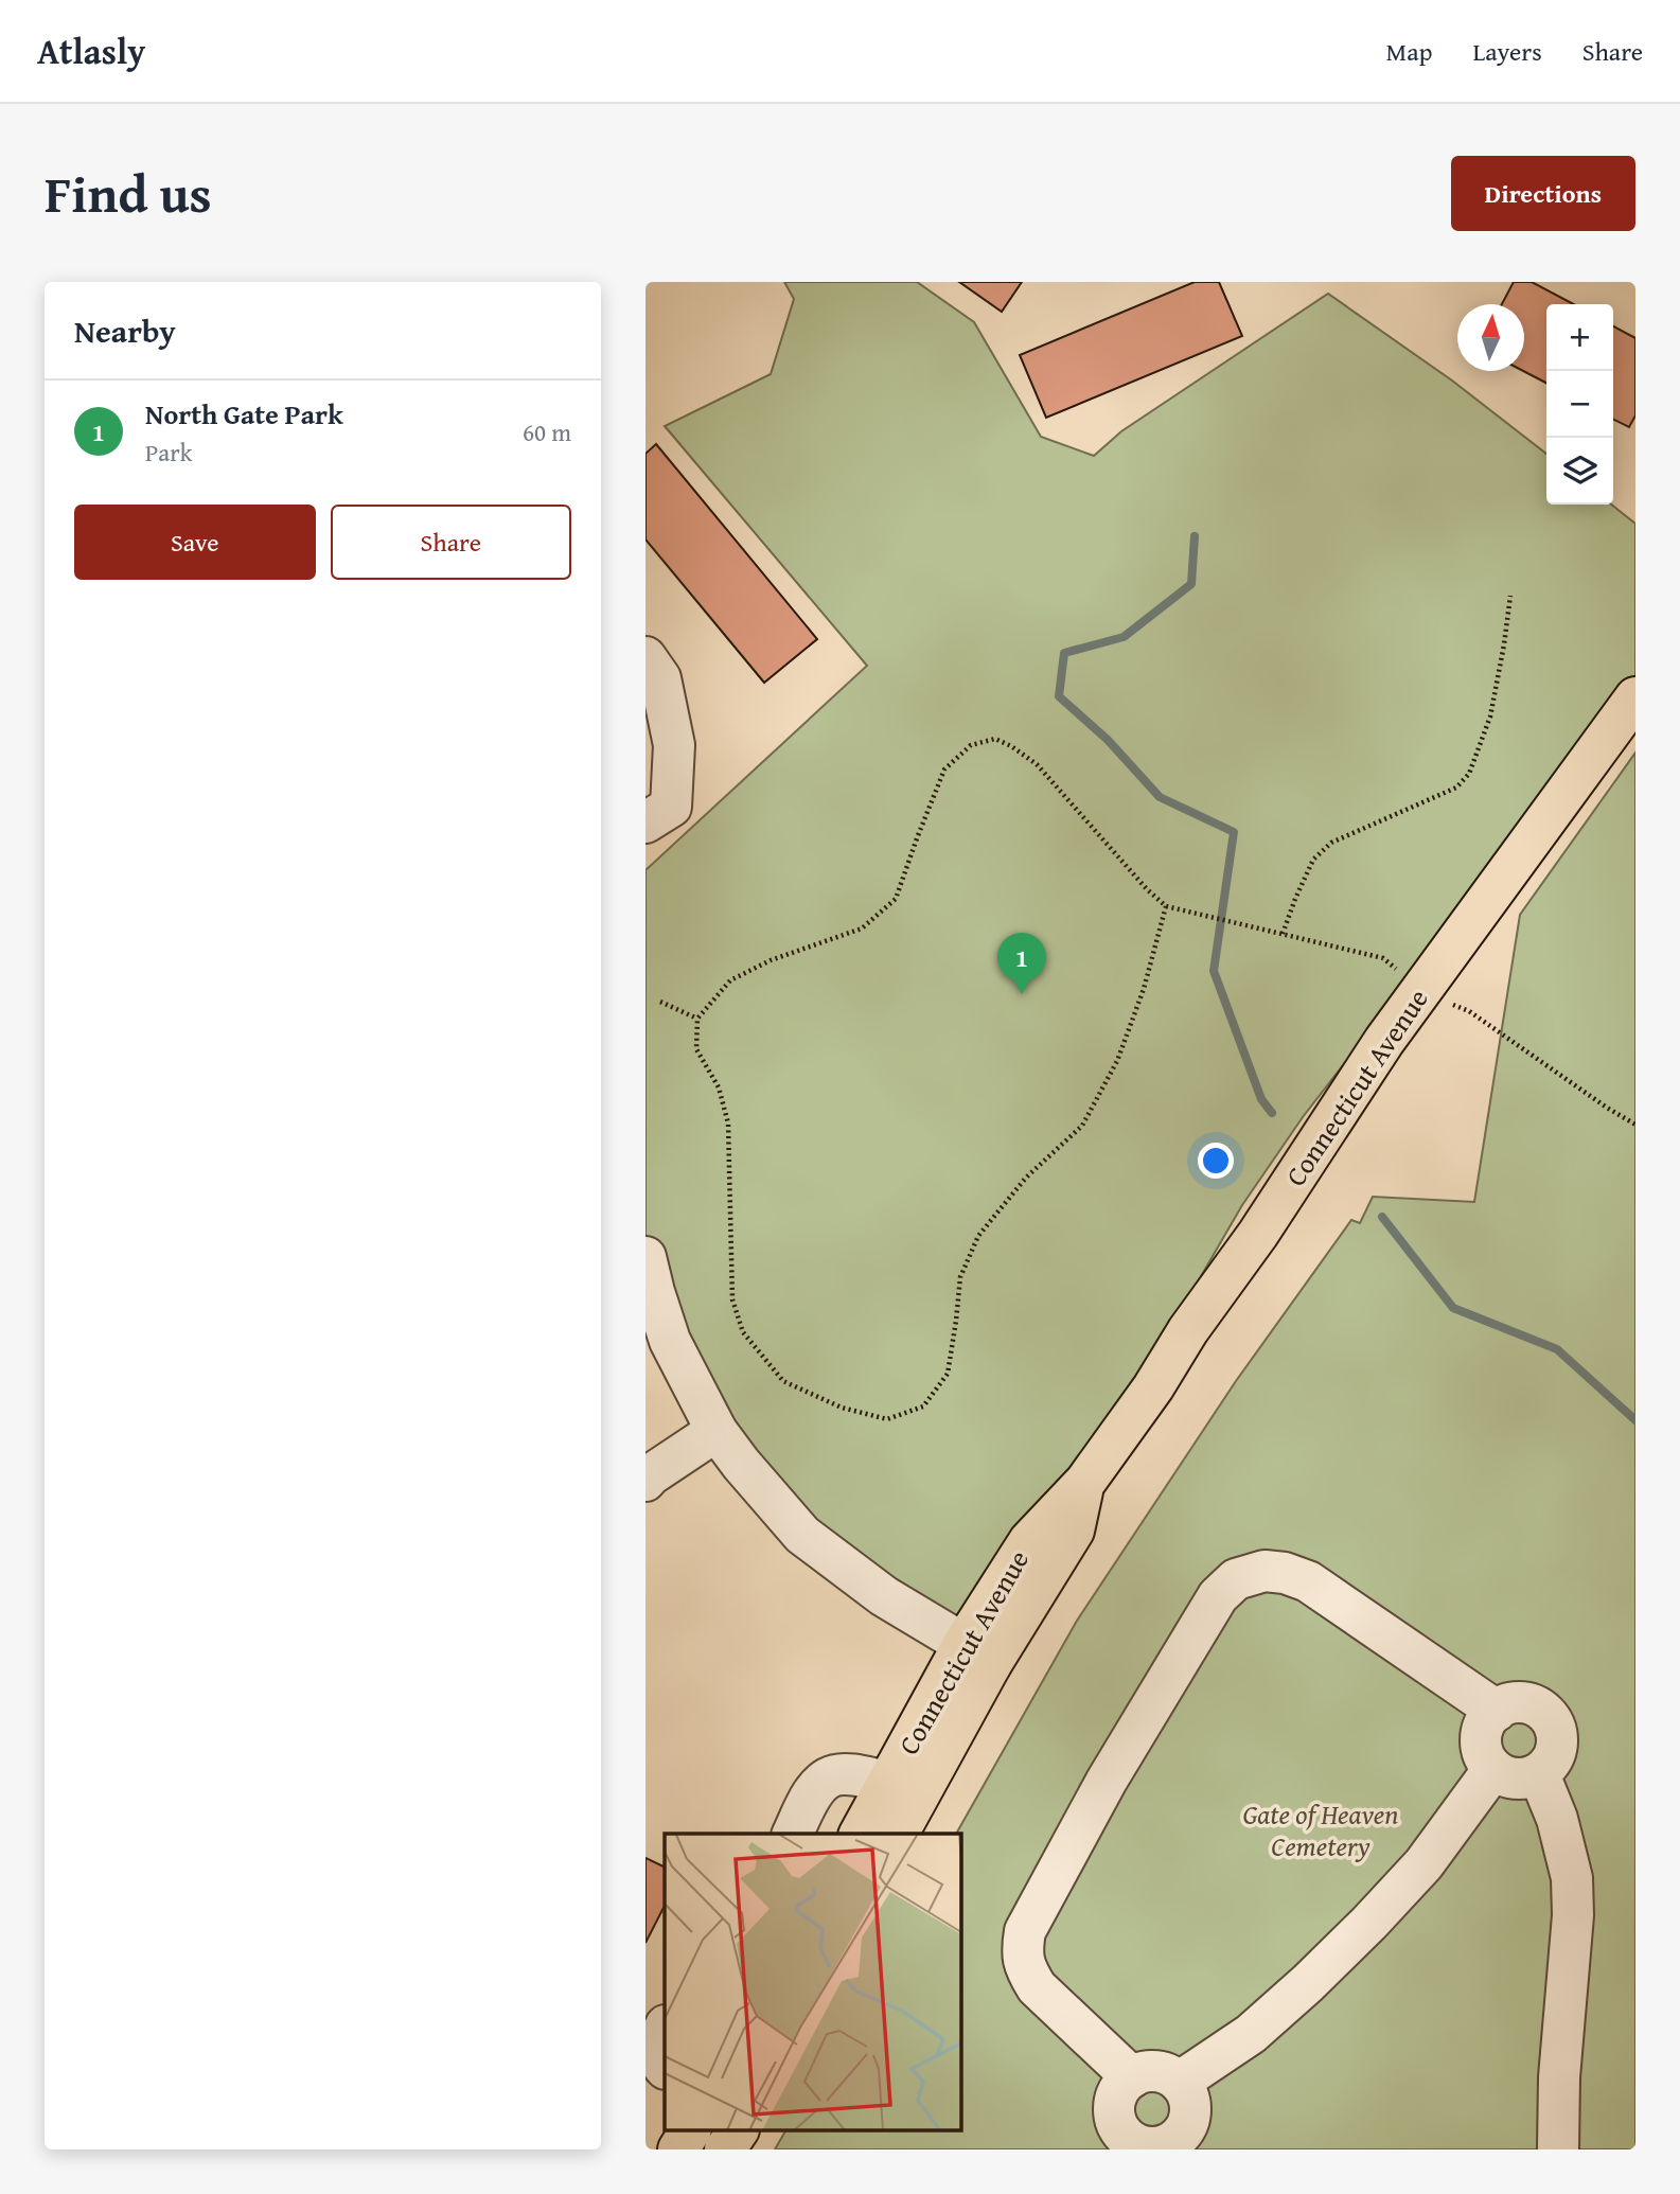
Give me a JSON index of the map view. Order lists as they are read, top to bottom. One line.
{"streets":{"main road":["Connecticut Avenue"]},"parks":["Gate of Heaven Cemetery"],"north":"top","page":{"header":"Atlasly","nav":["Map","Layers","Share"],"title":"Find us","buttons":["Directions",["Save","Share"]],"heading":"Nearby","map_buttons":["+","−"],"list":[{"mark":"1","name":"North Gate Park","note":"Park","value":"60 m"}],"pins":"1"}}
